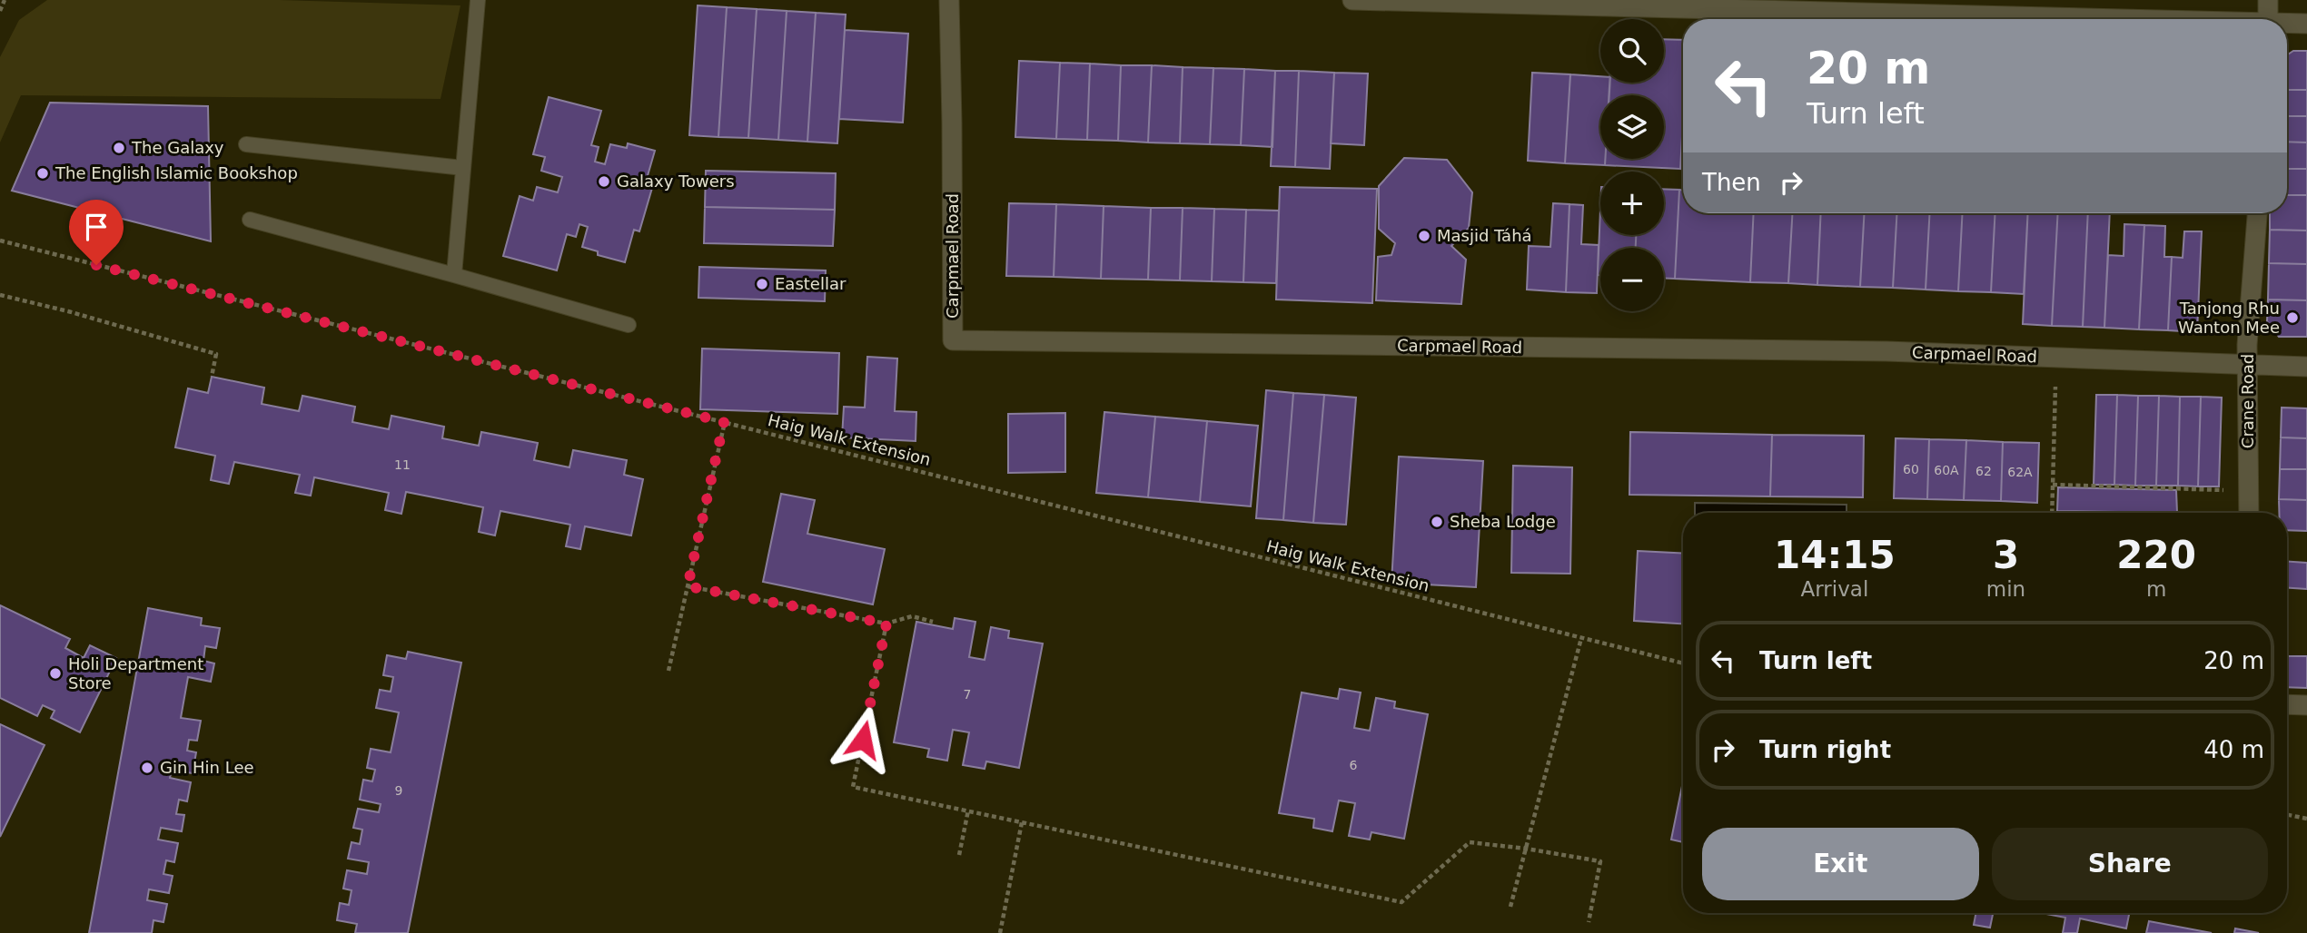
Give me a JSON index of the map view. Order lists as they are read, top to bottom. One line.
{"streets":{"street":["Carpmael Road","Crane Road"],"path":["Haig Walk Extension"]},"crossings":[["Carpmael Road","Crane Road"]],"places":["The Galaxy","The English Islamic Bookshop","Galaxy Towers","Masjid Táhá","Eastellar","Tanjong Rhu Wanton Mee","Sheba Lodge","Holi Department Store","Gin Hin Lee"],"house_numbers":["11","60","60A","62","62A","7","6","9"],"page":{"map_buttons":["+","−"],"turn":["20 m","Turn left"],"then":"Then","eta":["14:15","Arrival","3","min","220","m"],"list":[{"name":"Turn left","value":"20 m"},{"name":"Turn right","value":"40 m"}],"buttons":["Exit","Share"]}}
